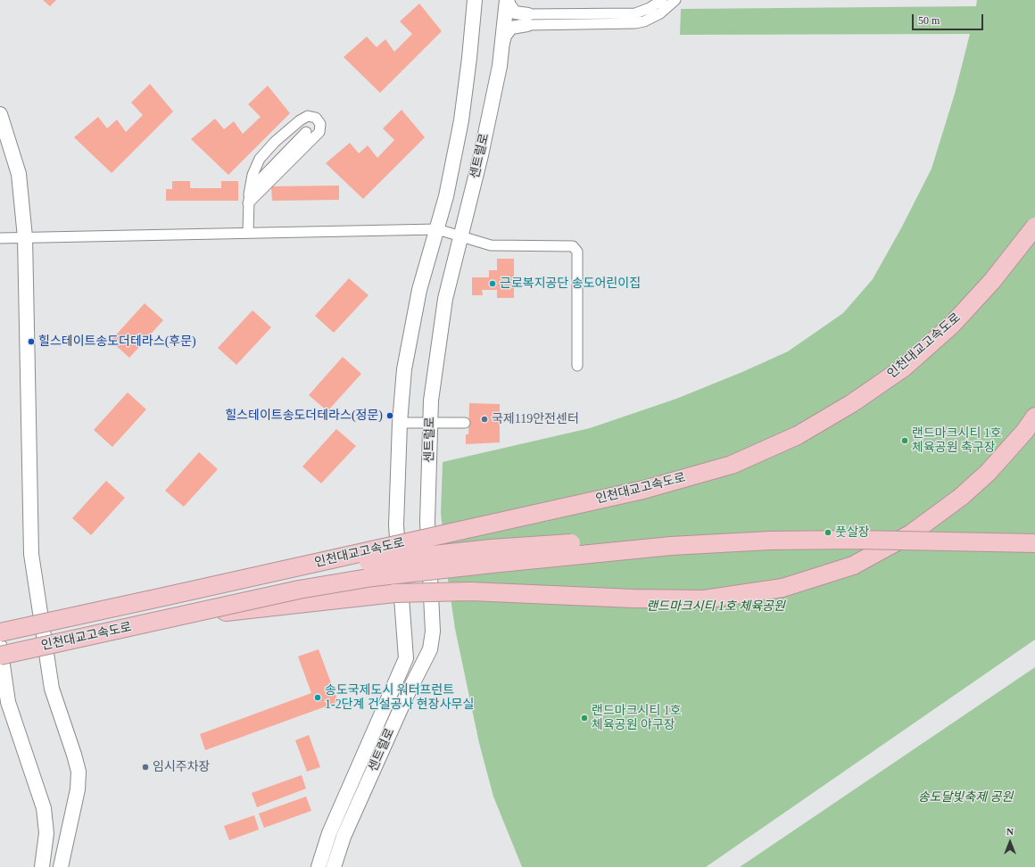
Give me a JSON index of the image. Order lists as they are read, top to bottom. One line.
{"streets":{"highway":["인천대교고속도로"],"main road":["센트럴로"]},"parks":["랜드마크시티 1호 체육공원","송도달빛축제 공원"],"places":["근로복지공단 송도어린이집","힐스테이트송도더테라스(후문)","힐스테이트송도더테라스(정문)","국제119안전센터","랜드마크시티 1호 체육공원 축구장","풋살장","송도국제도시 워터프런트 1-2단계 건설공사 현장사무실","랜드마크시티 1호 체육공원 야구장","임시주차장"],"scale_bar":"50 m","north":"top"}
